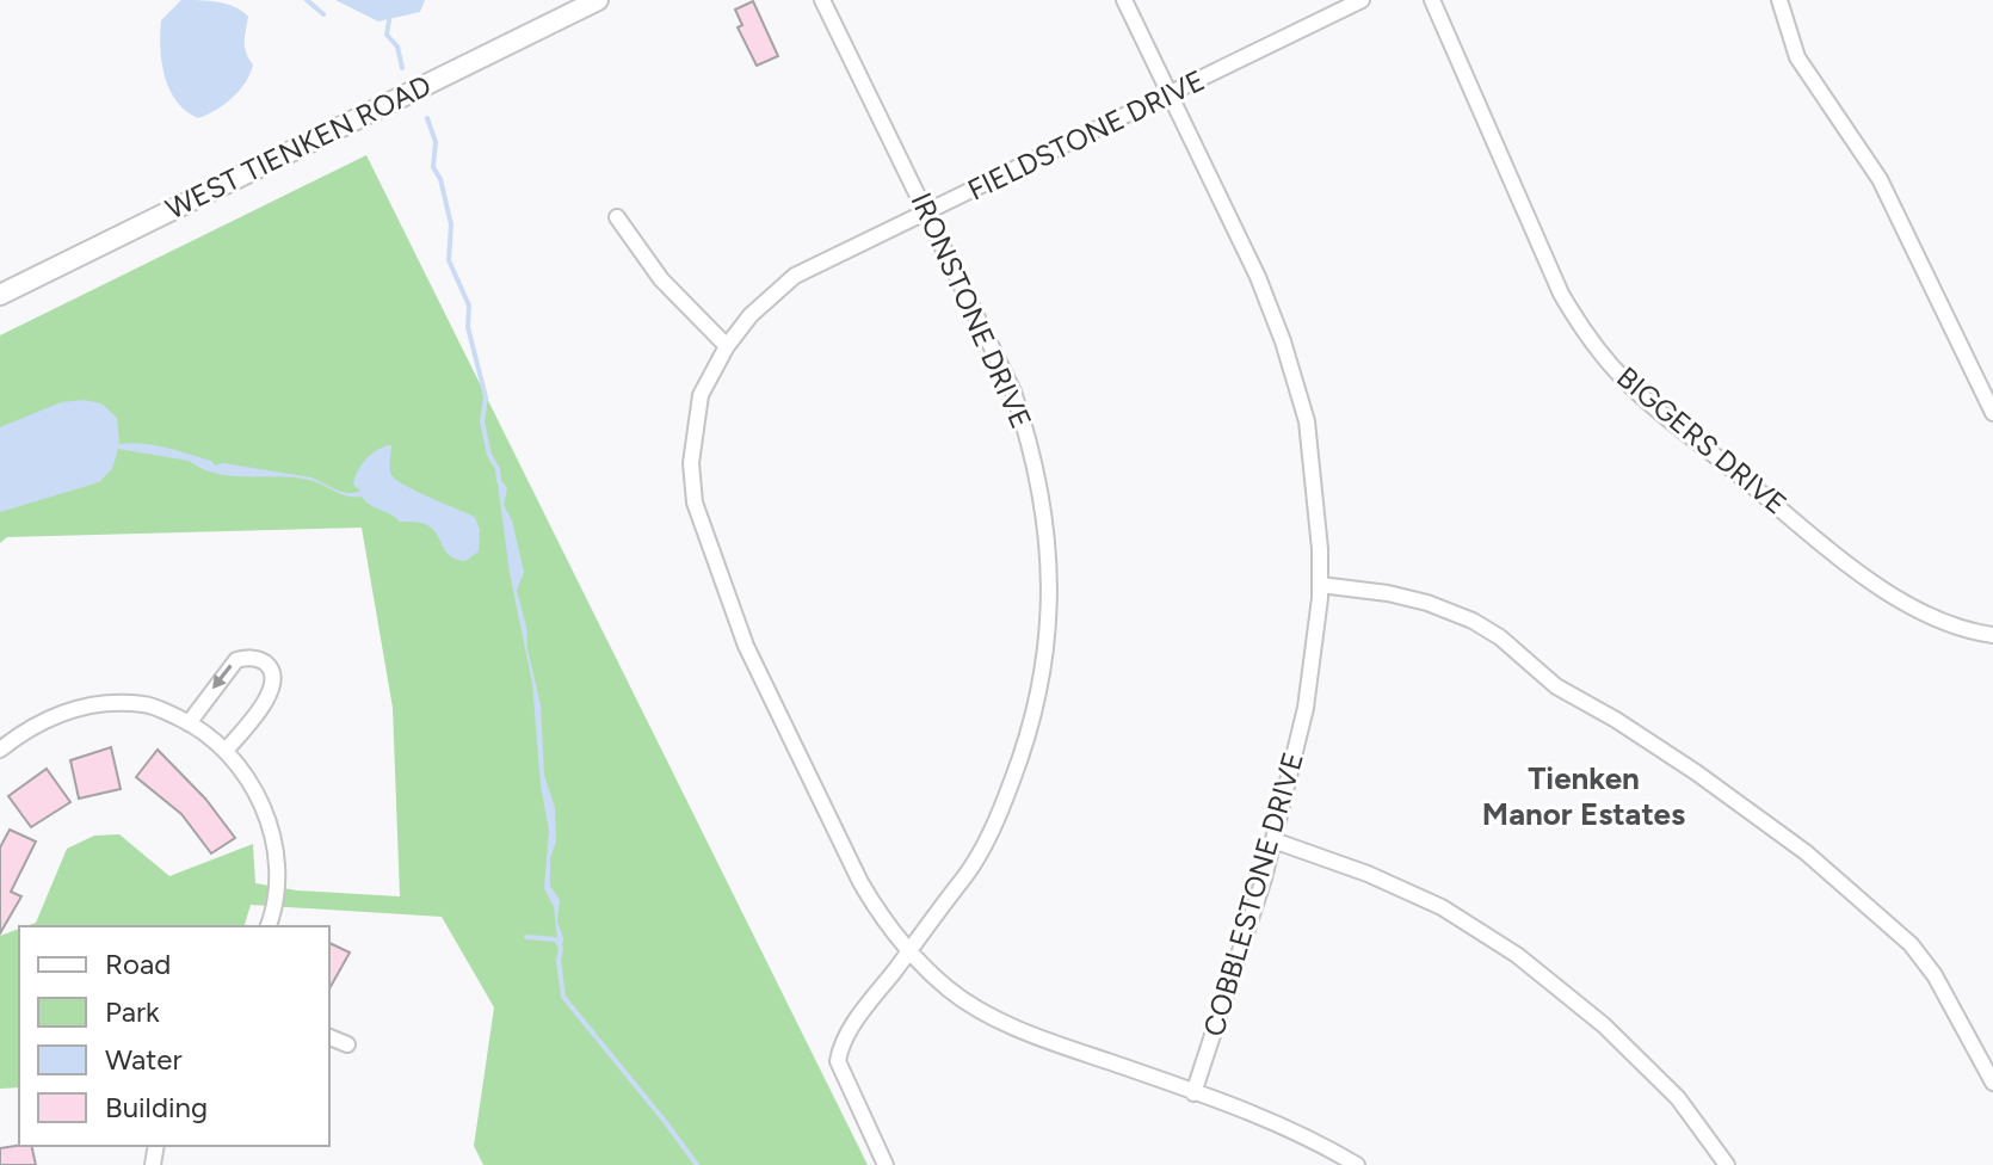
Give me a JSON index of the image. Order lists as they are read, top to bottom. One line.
{"streets":{"street":["FIELDSTONE DRIVE","WEST TIENKEN ROAD","IRONSTONE DRIVE","BIGGERS DRIVE","COBBLESTONE DRIVE"]},"crossings":[["FIELDSTONE DRIVE","IRONSTONE DRIVE"],["FIELDSTONE DRIVE","COBBLESTONE DRIVE"]],"districts":["Tienken Manor Estates"],"legend":["Road","Park","Water","Building"]}
